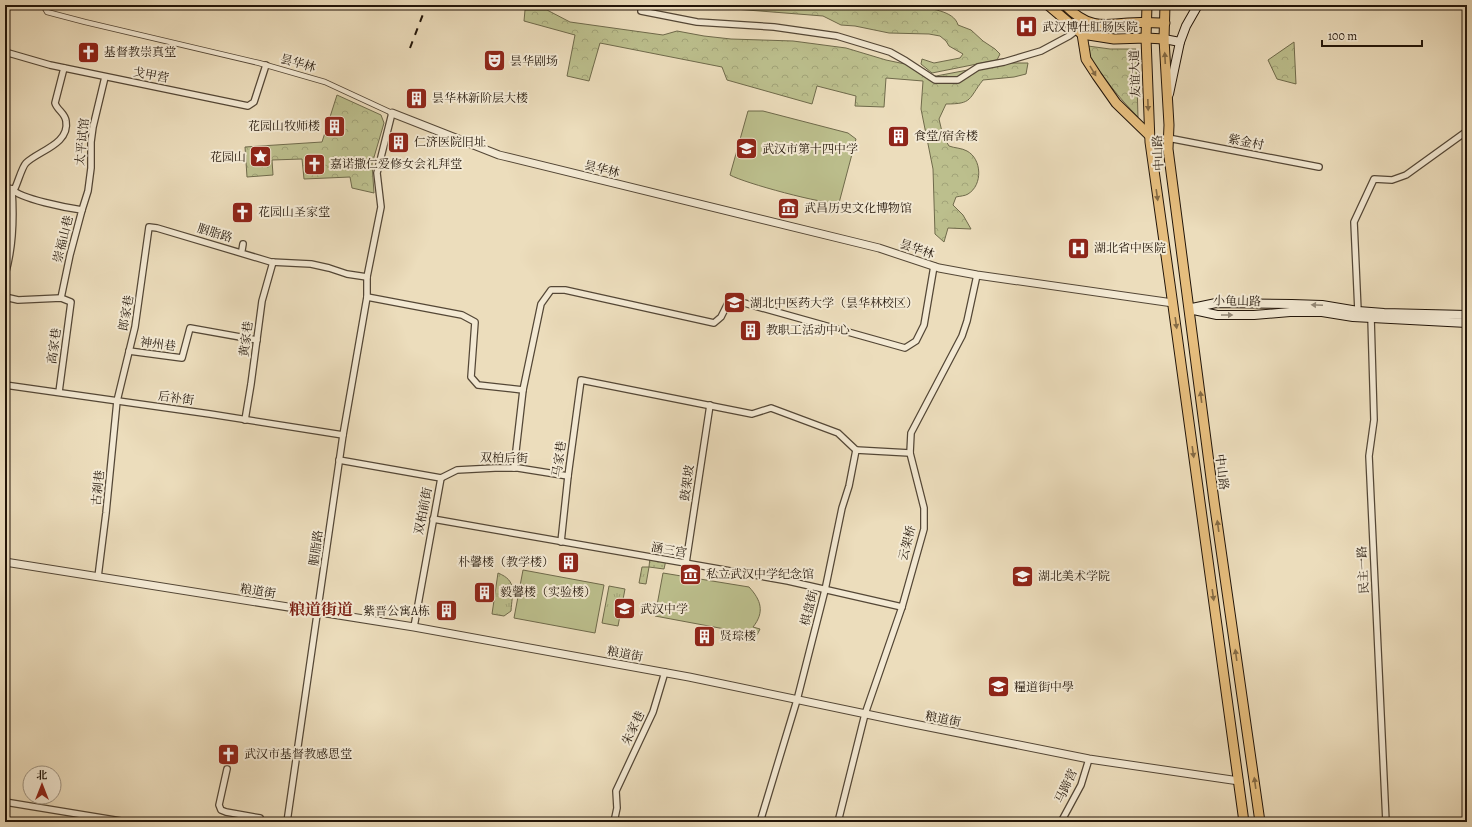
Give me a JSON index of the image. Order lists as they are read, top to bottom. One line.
{"streets":{"main road":["友谊大道","中山路","小龟山路"],"street":["昙华林","戈甲营","太平试馆","紫金村","胭脂路","崇福山巷","郎家巷","黄家巷","神州巷","高家巷","后补街","双柏后街","马家巷","鼓架坡","古刹巷","双柏前街","云架桥","涵三宫","民主一路","粮道街","棋盘街","朱家巷","马蹄营"]},"crossings":[["昙华林","戈甲营"],["昙华林","中山路"],["昙华林","胭脂路"],["昙华林","云架桥"],["友谊大道","中山路"],["戈甲营","太平试馆"],["太平试馆","崇福山巷"],["紫金村","中山路"],["中山路","小龟山路"],["中山路","粮道街"],["胭脂路","郎家巷"],["胭脂路","黄家巷"],["胭脂路","后补街"],["胭脂路","双柏前街"],["胭脂路","粮道街"],["崇福山巷","高家巷"],["小龟山路","民主一路"],["郎家巷","神州巷"],["郎家巷","后补街"],["郎家巷","古刹巷"],["黄家巷","神州巷"],["黄家巷","后补街"],["高家巷","后补街"],["后补街","古刹巷"],["双柏后街","马家巷"],["双柏后街","双柏前街"],["马家巷","鼓架坡"],["马家巷","涵三宫"],["鼓架坡","涵三宫"],["古刹巷","粮道街"],["双柏前街","涵三宫"],["双柏前街","粮道街"],["云架桥","涵三宫"],["云架桥","粮道街"],["涵三宫","棋盘街"],["粮道街","棋盘街"],["粮道街","朱家巷"],["粮道街","马蹄营"]],"districts":["粮道街道"],"places":{"hospital":["武汉博仕肛肠医院","湖北省中医院"],"church":["基督教崇真堂","嘉诺撒仁爱修女会礼拜堂","花园山圣家堂","武汉市基督教感恩堂"],"theatre":["昙华剧场"],"building":["昙华林新阶层大楼","花园山牧师楼","食堂/宿舍楼","仁济医院旧址","教职工活动中心","朴馨楼（教学楼）","毅馨楼（实验楼）","紫晋公寓A栋","贤琮楼"],"school or university":["武汉市第十四中学","湖北中医药大学（昙华林校区）","湖北美术学院","武汉中学","糧道街中學"],"place":["花园山"],"museum":["武昌历史文化博物馆","私立武汉中学纪念馆"]},"scale_bar":"100 m","north":"top"}
